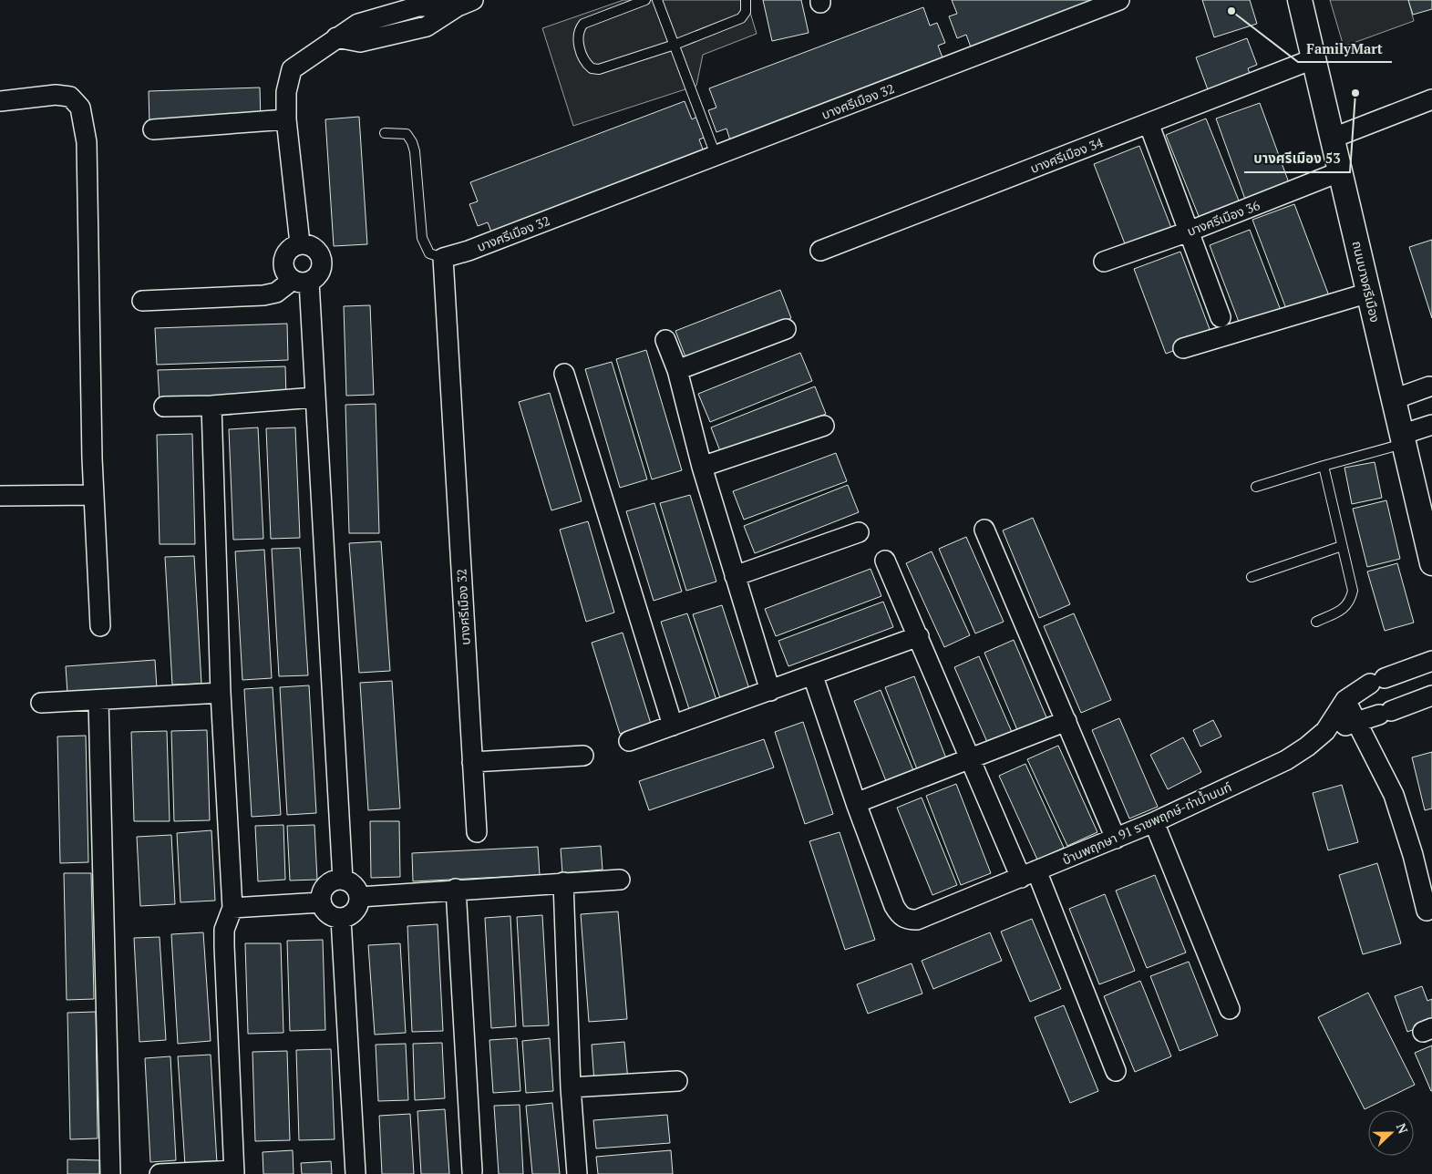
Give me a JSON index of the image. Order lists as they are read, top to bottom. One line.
{"streets":{"street":["บางศรีเมือง 32","บางศรีเมือง 34","บางศรีเมือง 36","ถนนบางศรีเมือง","บ้านพฤกษา 91 ราชพฤกษ์-ท่าน้ำนนท์"]},"crossings":[["บางศรีเมือง 34","ถนนบางศรีเมือง"],["บางศรีเมือง 36","ถนนบางศรีเมือง"]],"places":["FamilyMart","บางศรีเมือง 53"],"north":"right"}
